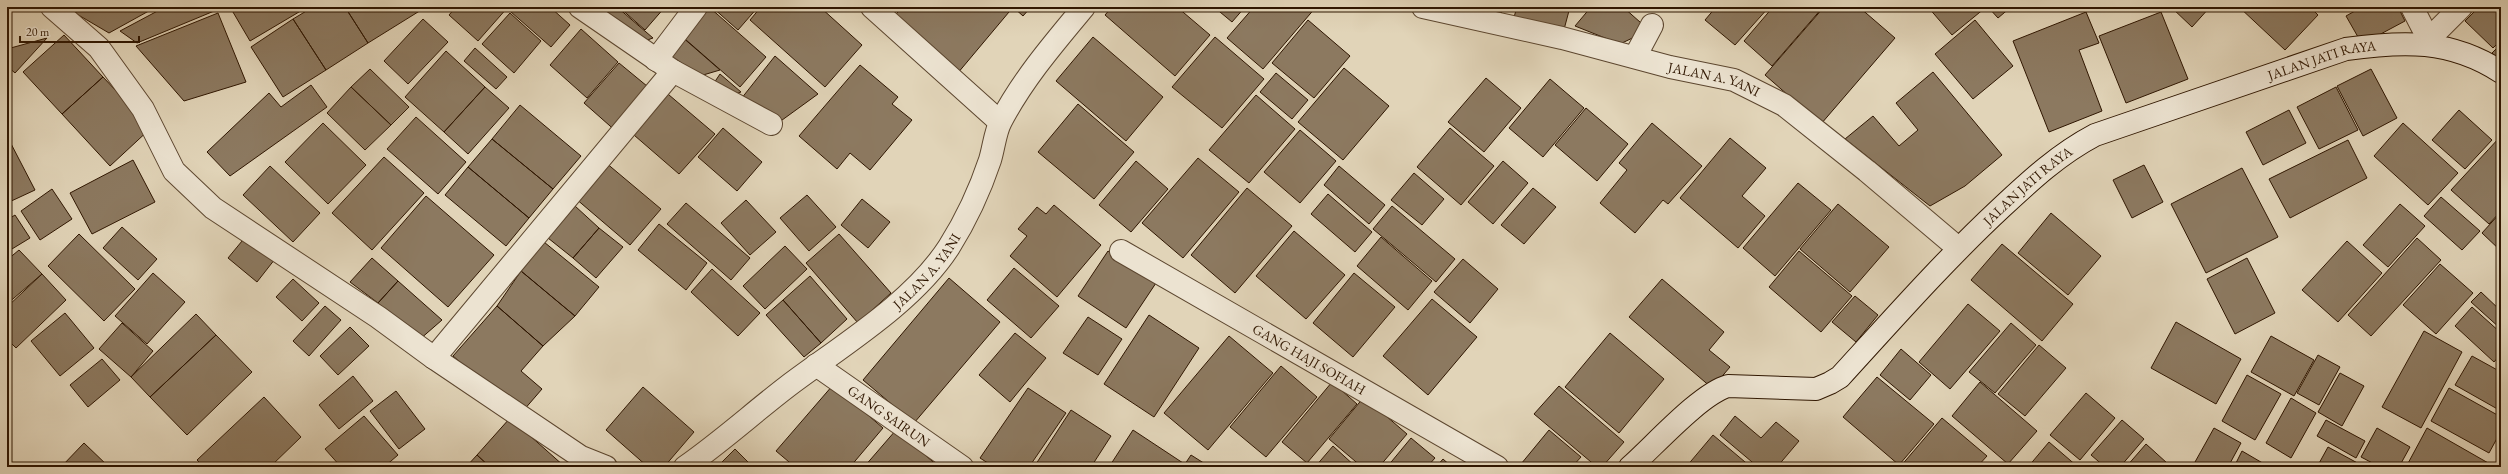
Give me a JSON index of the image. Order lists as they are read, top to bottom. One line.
{"streets":{"street":["JALAN JATI RAYA","JALAN A. YANI","GANG HAJI SOFIAH","GANG SAIRUN"]},"crossings":[["JALAN JATI RAYA","JALAN A. YANI"],["JALAN A. YANI","GANG SAIRUN"]],"scale_bar":"20 m"}
